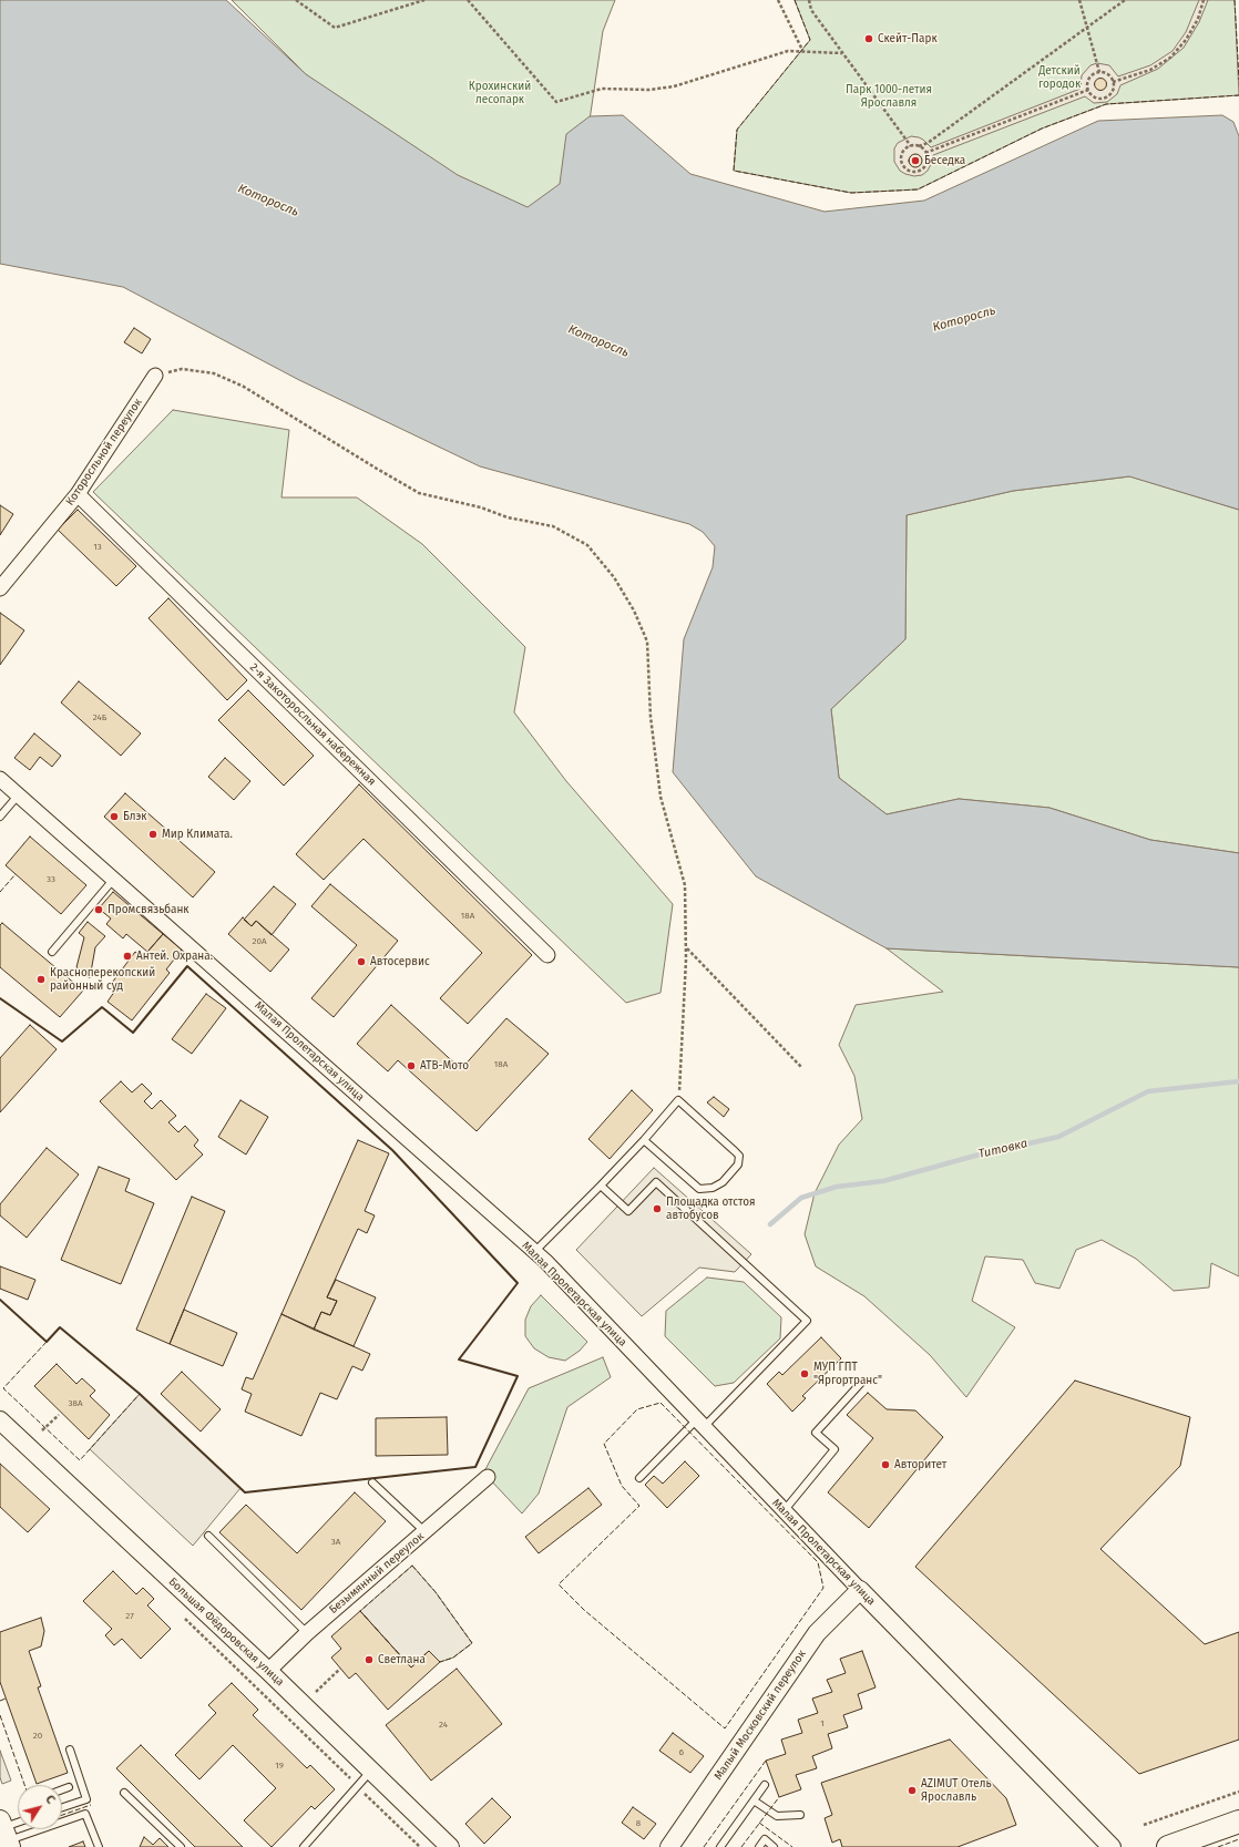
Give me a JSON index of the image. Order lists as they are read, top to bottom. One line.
{"streets":{"street":["Которосльной переулок","2-я Закоторосльная набережная","Малая Пролетарская улица","Безымянный переулок","Большая Фёдоровская улица","Малый Московский переулок"]},"crossings":[["Которосльной переулок","2-я Закоторосльная набережная"],["Малая Пролетарская улица","Малый Московский переулок"],["Безымянный переулок","Большая Фёдоровская улица"]],"water":["Которосль","Титовка"],"parks":["Детский городок","Крохинский лесопарк","Парк 1000-летия Ярославля"],"places":["Скейт-Парк","Беседка","Блэк","Мир Климата.","Промсвязьбанк","Антей. Охрана.","Автосервис","Красноперекопский районный суд","АТВ-Мото","Площадка отстоя автобусов","МУП ГПТ \"Яргортранс\"","Авторитет","Светлана","AZIMUT Отель Ярославль"],"house_numbers":["13","24Б","33","18А","20А","18А","38А","3А","27","1","24","20","6","19","8"],"north":"top right"}
